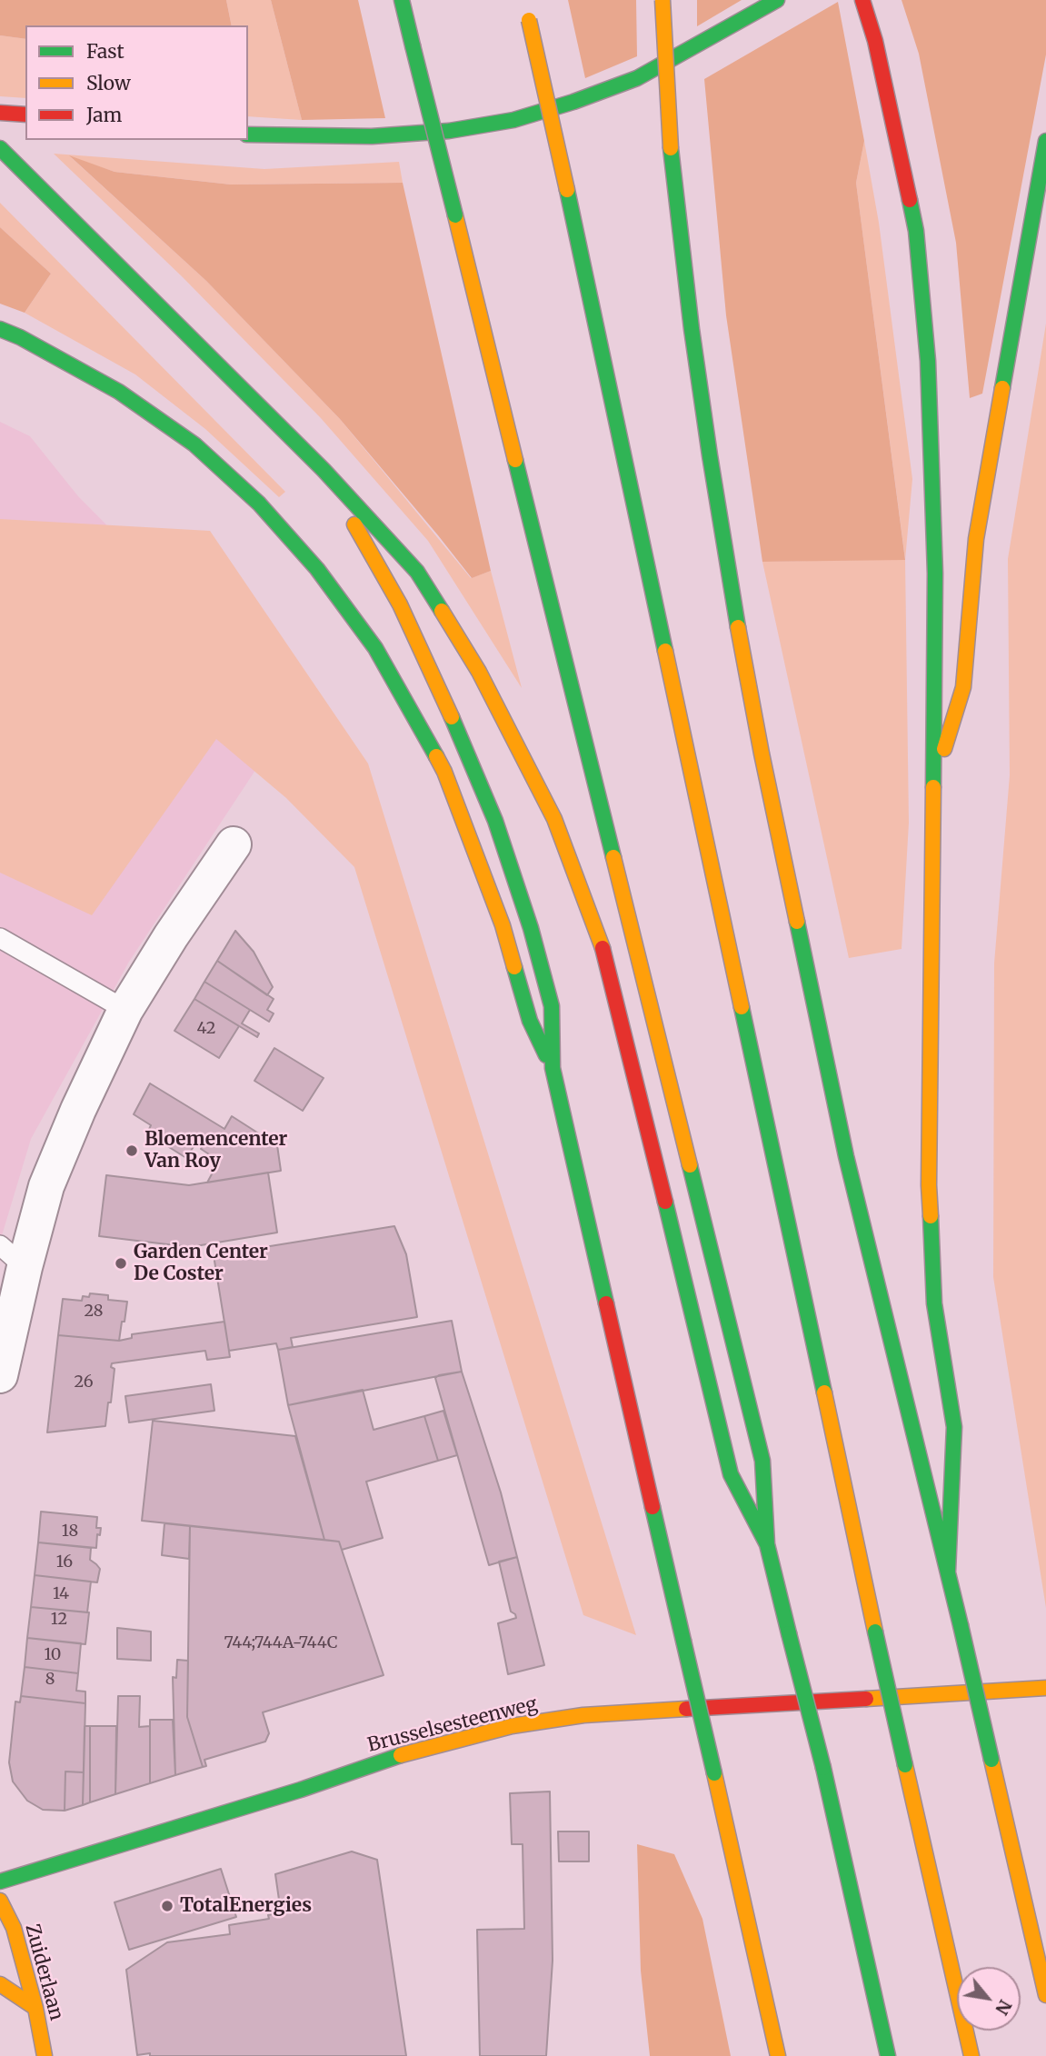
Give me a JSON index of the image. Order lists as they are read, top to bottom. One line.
{"streets":{"main road":["Brusselsesteenweg","Zuiderlaan"]},"places":["Bloemencenter Van Roy","Garden Center De Coster","TotalEnergies"],"house_numbers":["42","28","26","18","16","14","12","744;744A-744C","10","8"],"legend":["Fast","Slow","Jam"],"north":"bottom right"}
